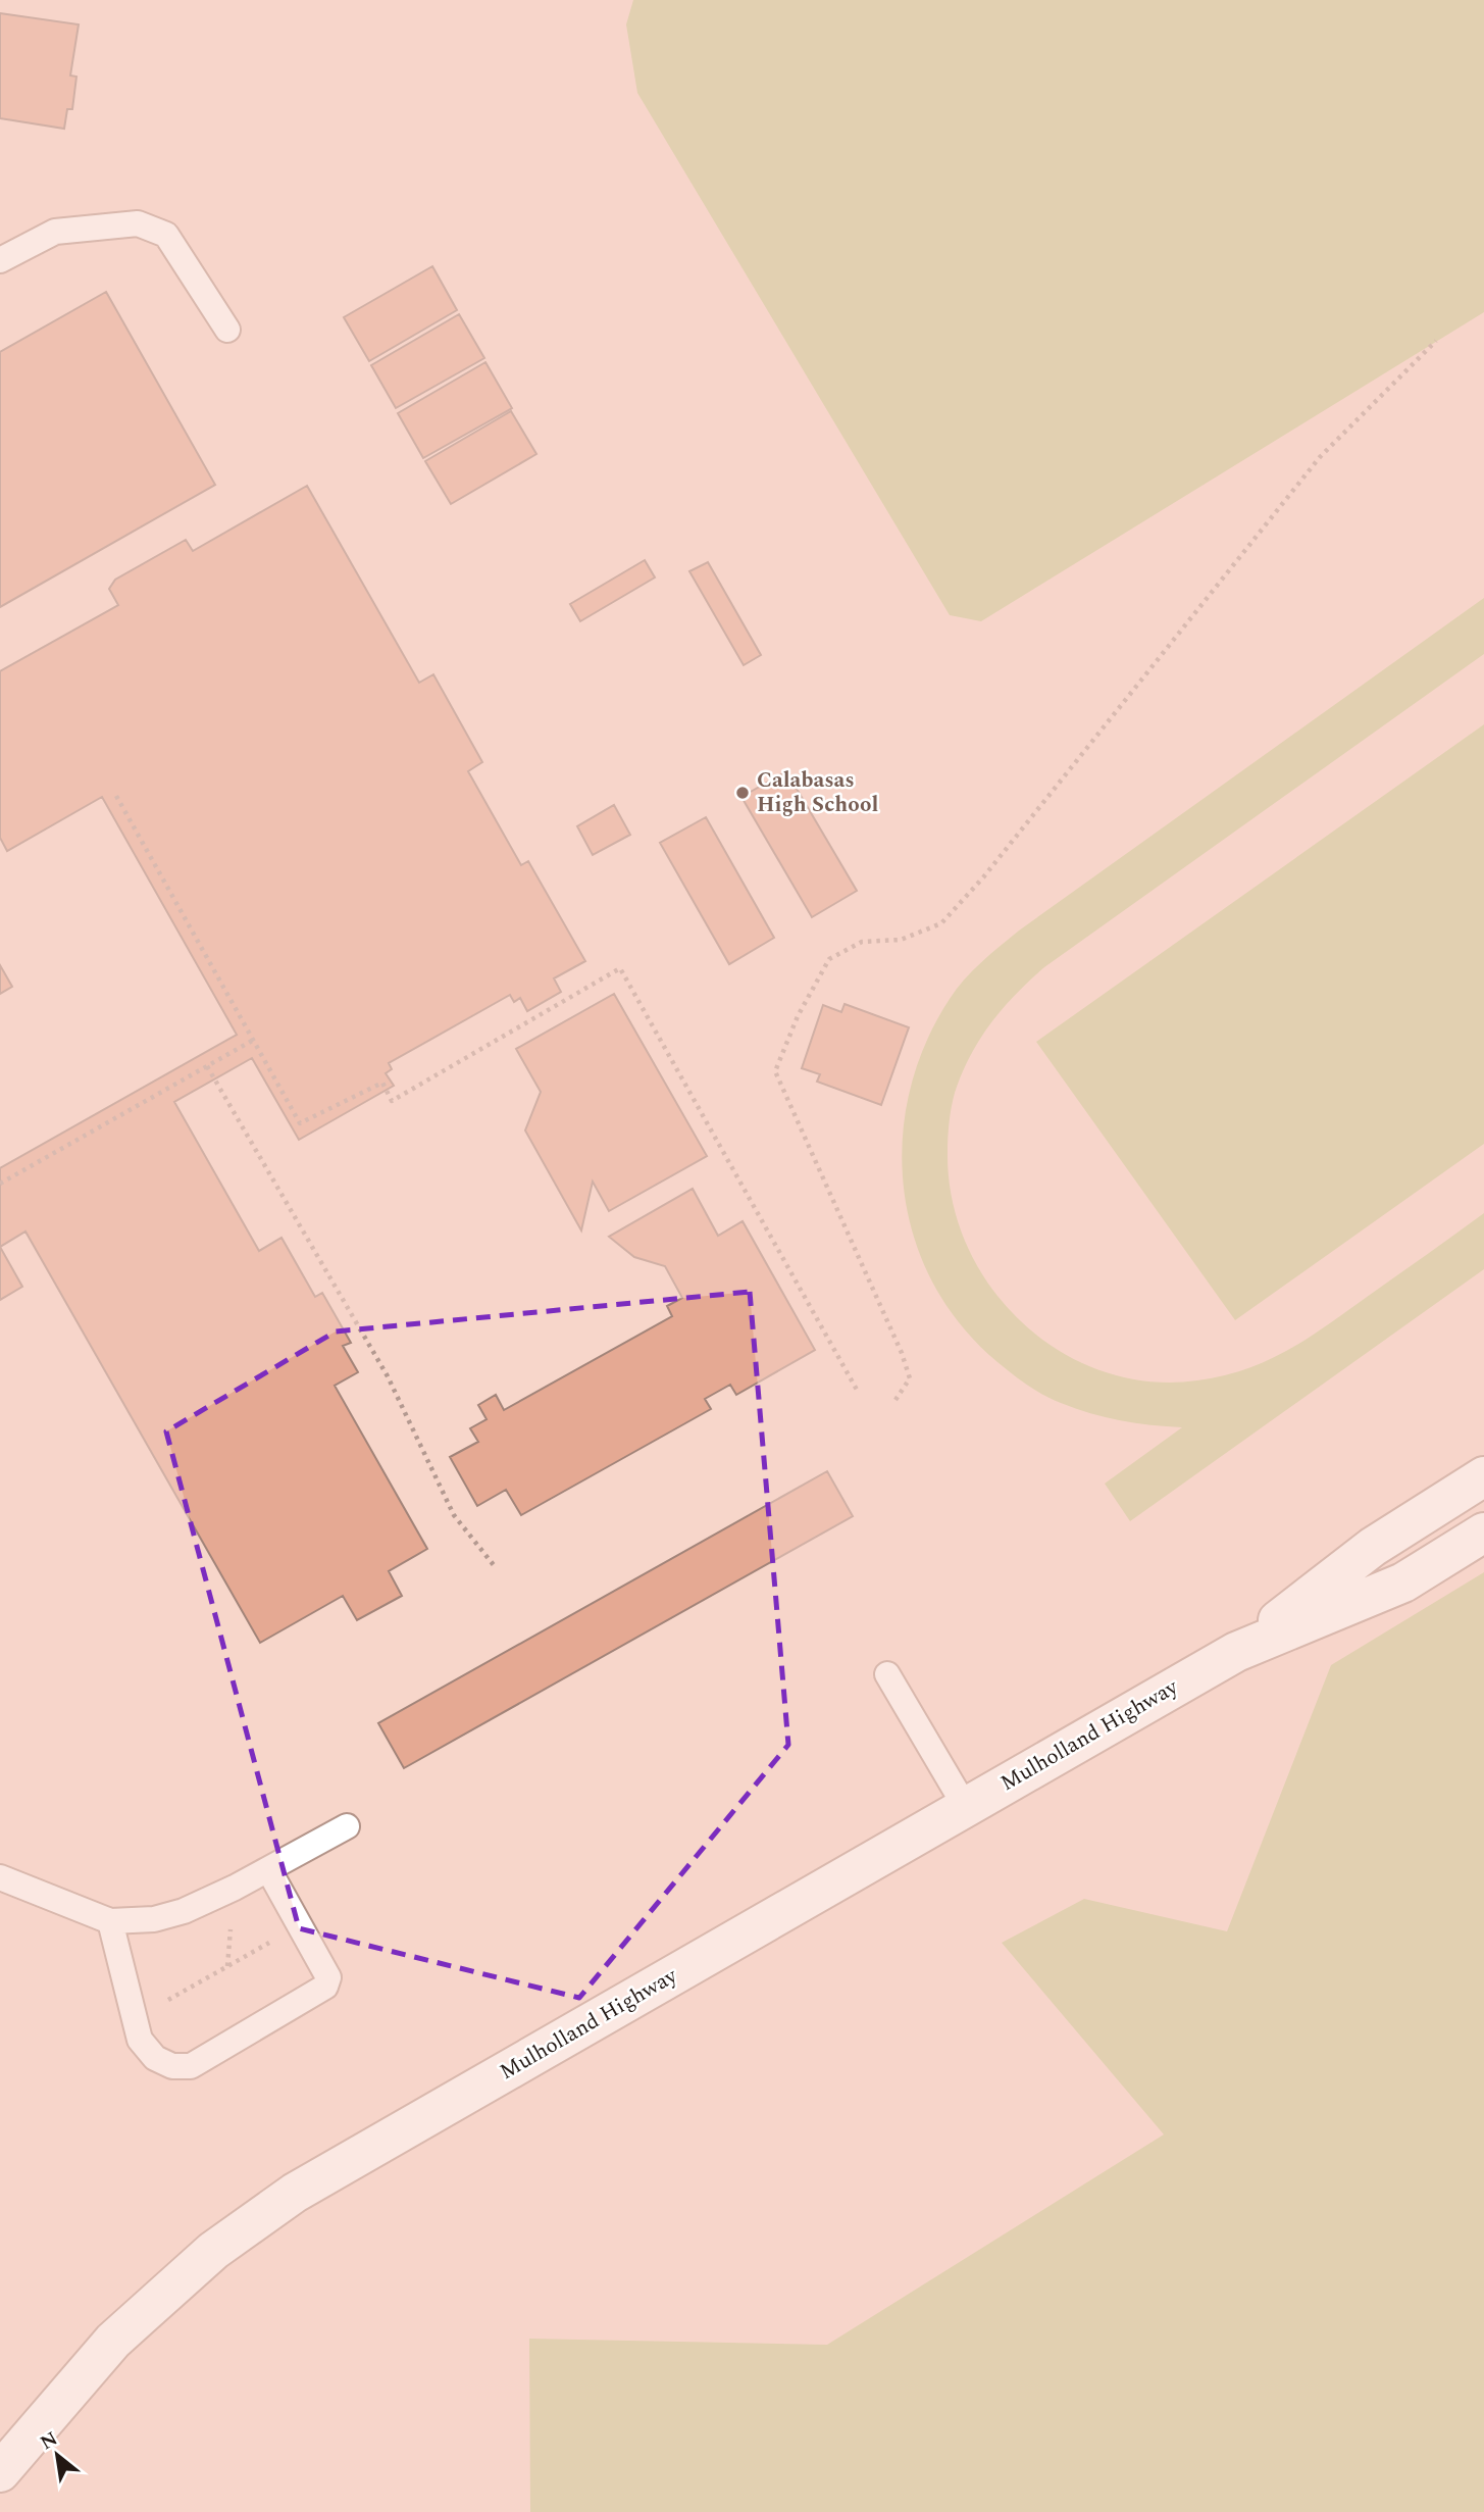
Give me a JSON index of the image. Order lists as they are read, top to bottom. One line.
{"streets":{"main road":["Mulholland Highway"]},"places":["Calabasas High School"],"north":"top left"}
